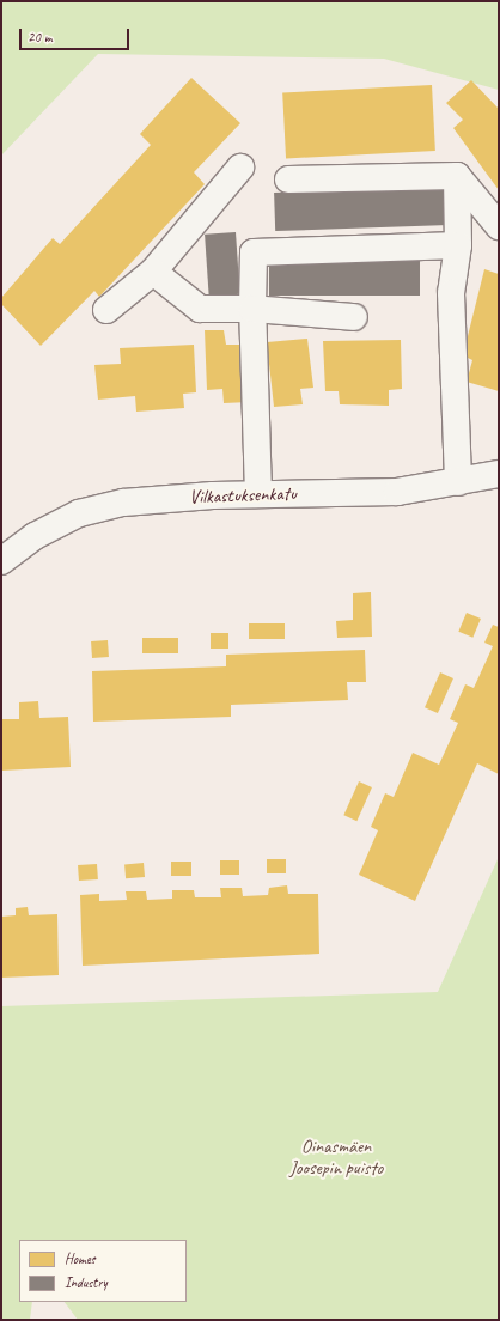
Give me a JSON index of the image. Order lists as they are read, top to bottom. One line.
{"streets":{"street":["Vilkastuksenkatu"]},"parks":["Oinasmäen Joosepin puisto"],"legend":["Homes","Industry"],"scale_bar":"20 m"}
